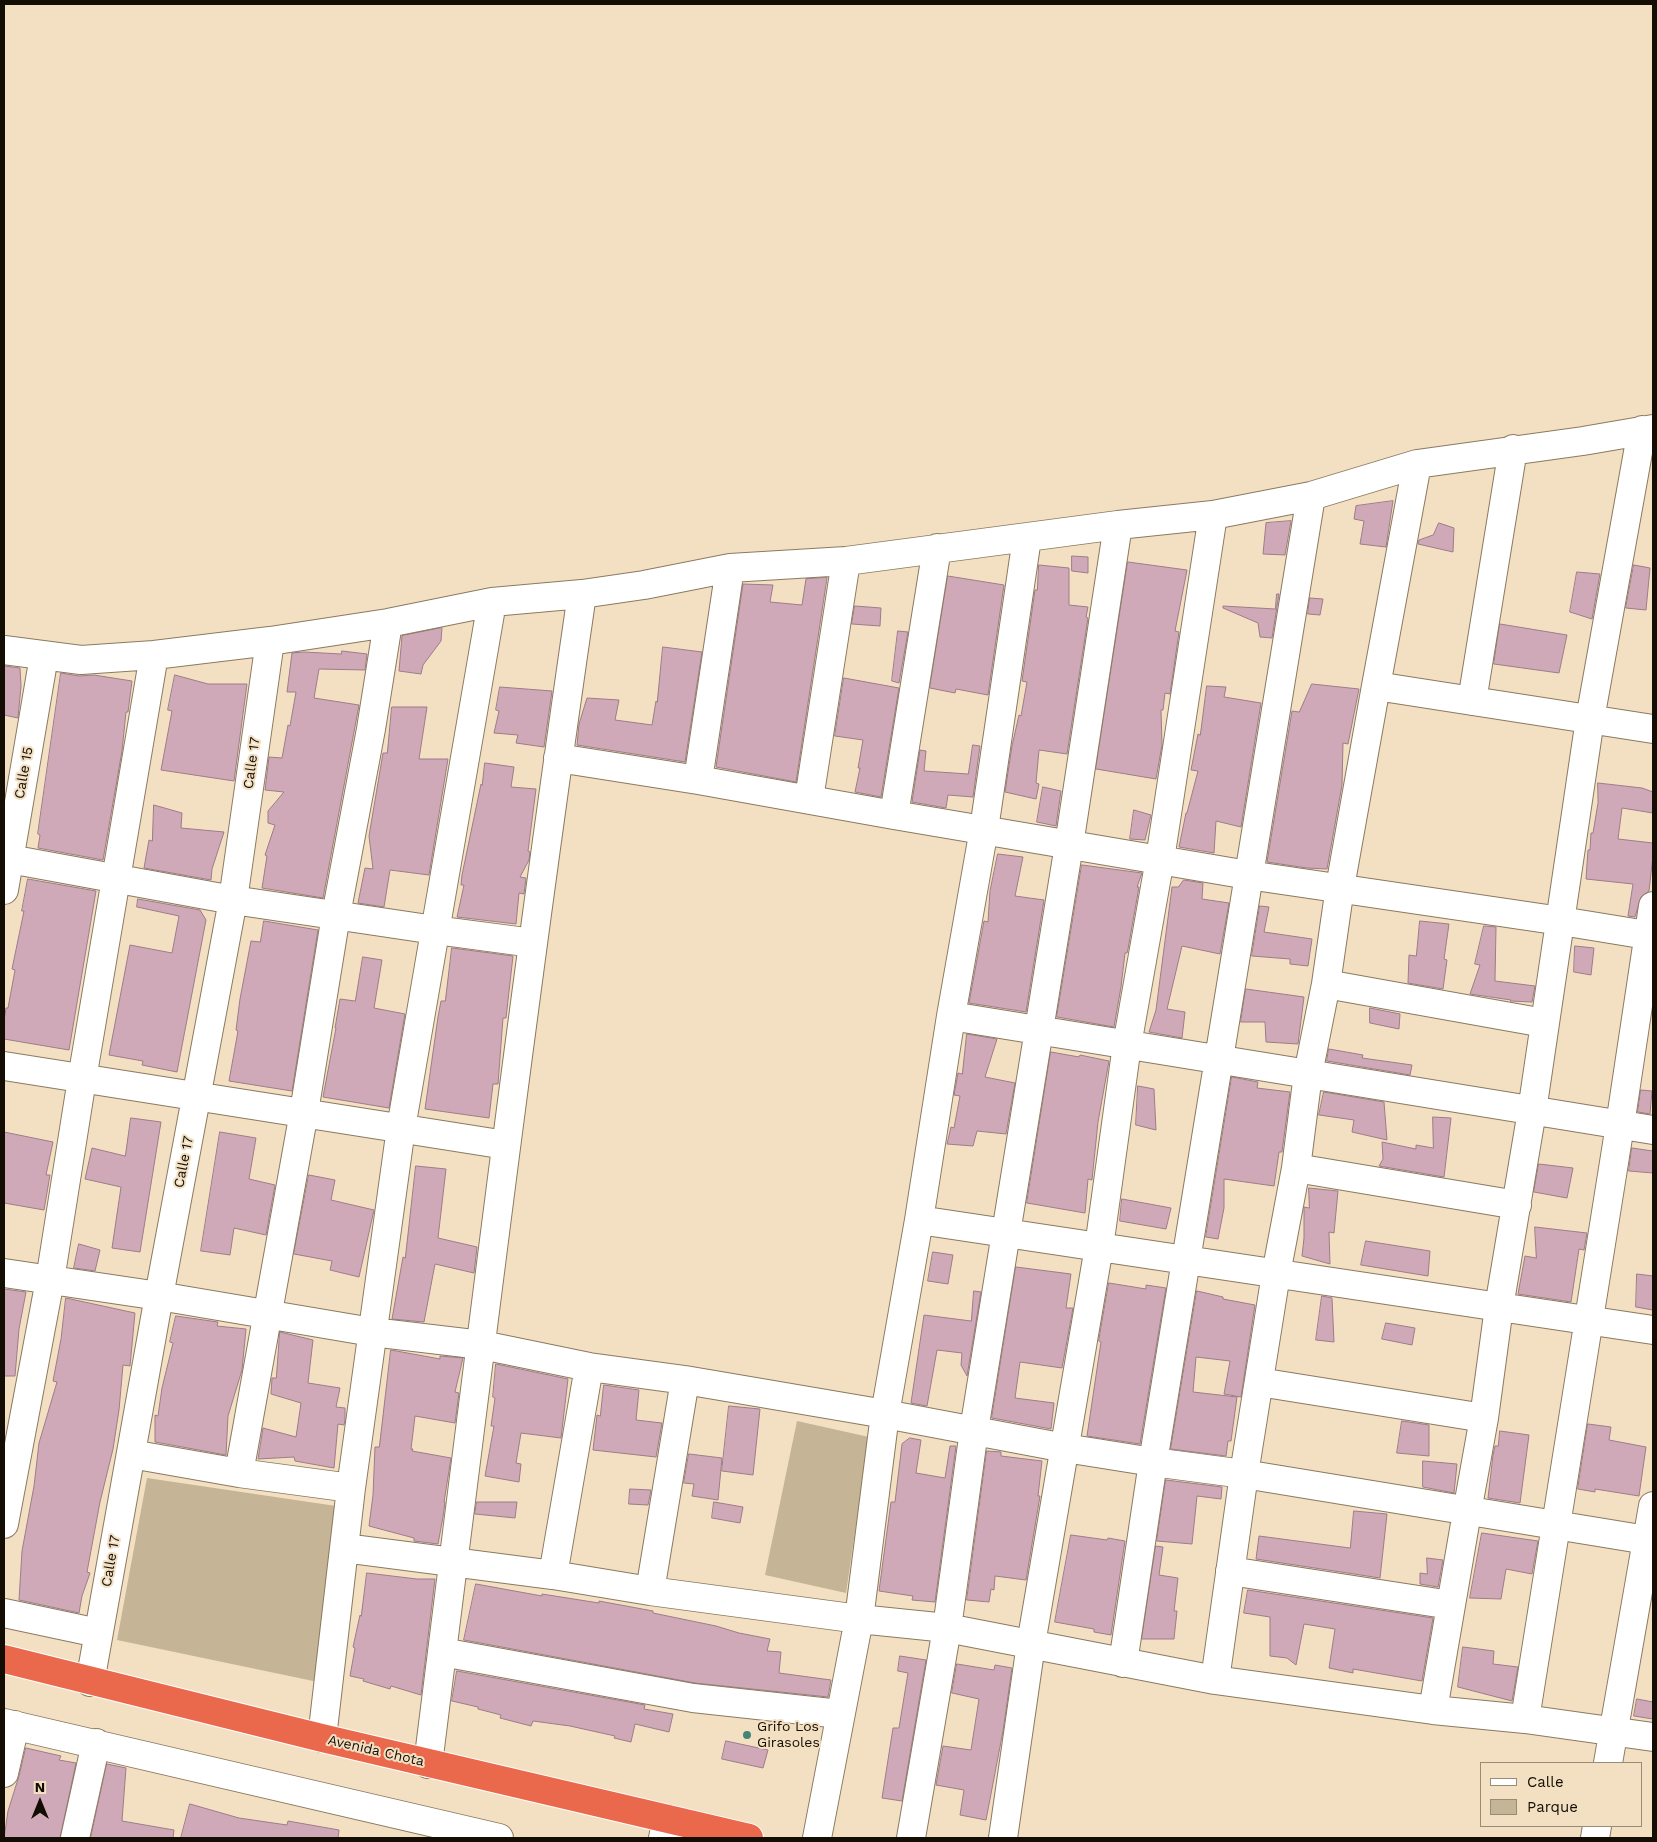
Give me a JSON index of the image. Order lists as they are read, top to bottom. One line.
{"streets":{"highway":["Avenida Chota"],"street":["Calle 17","Calle 15"]},"crossings":[["Calle 17","Avenida Chota"]],"places":["Grifo Los Girasoles"],"legend":["Calle","Parque"],"north":"top"}
